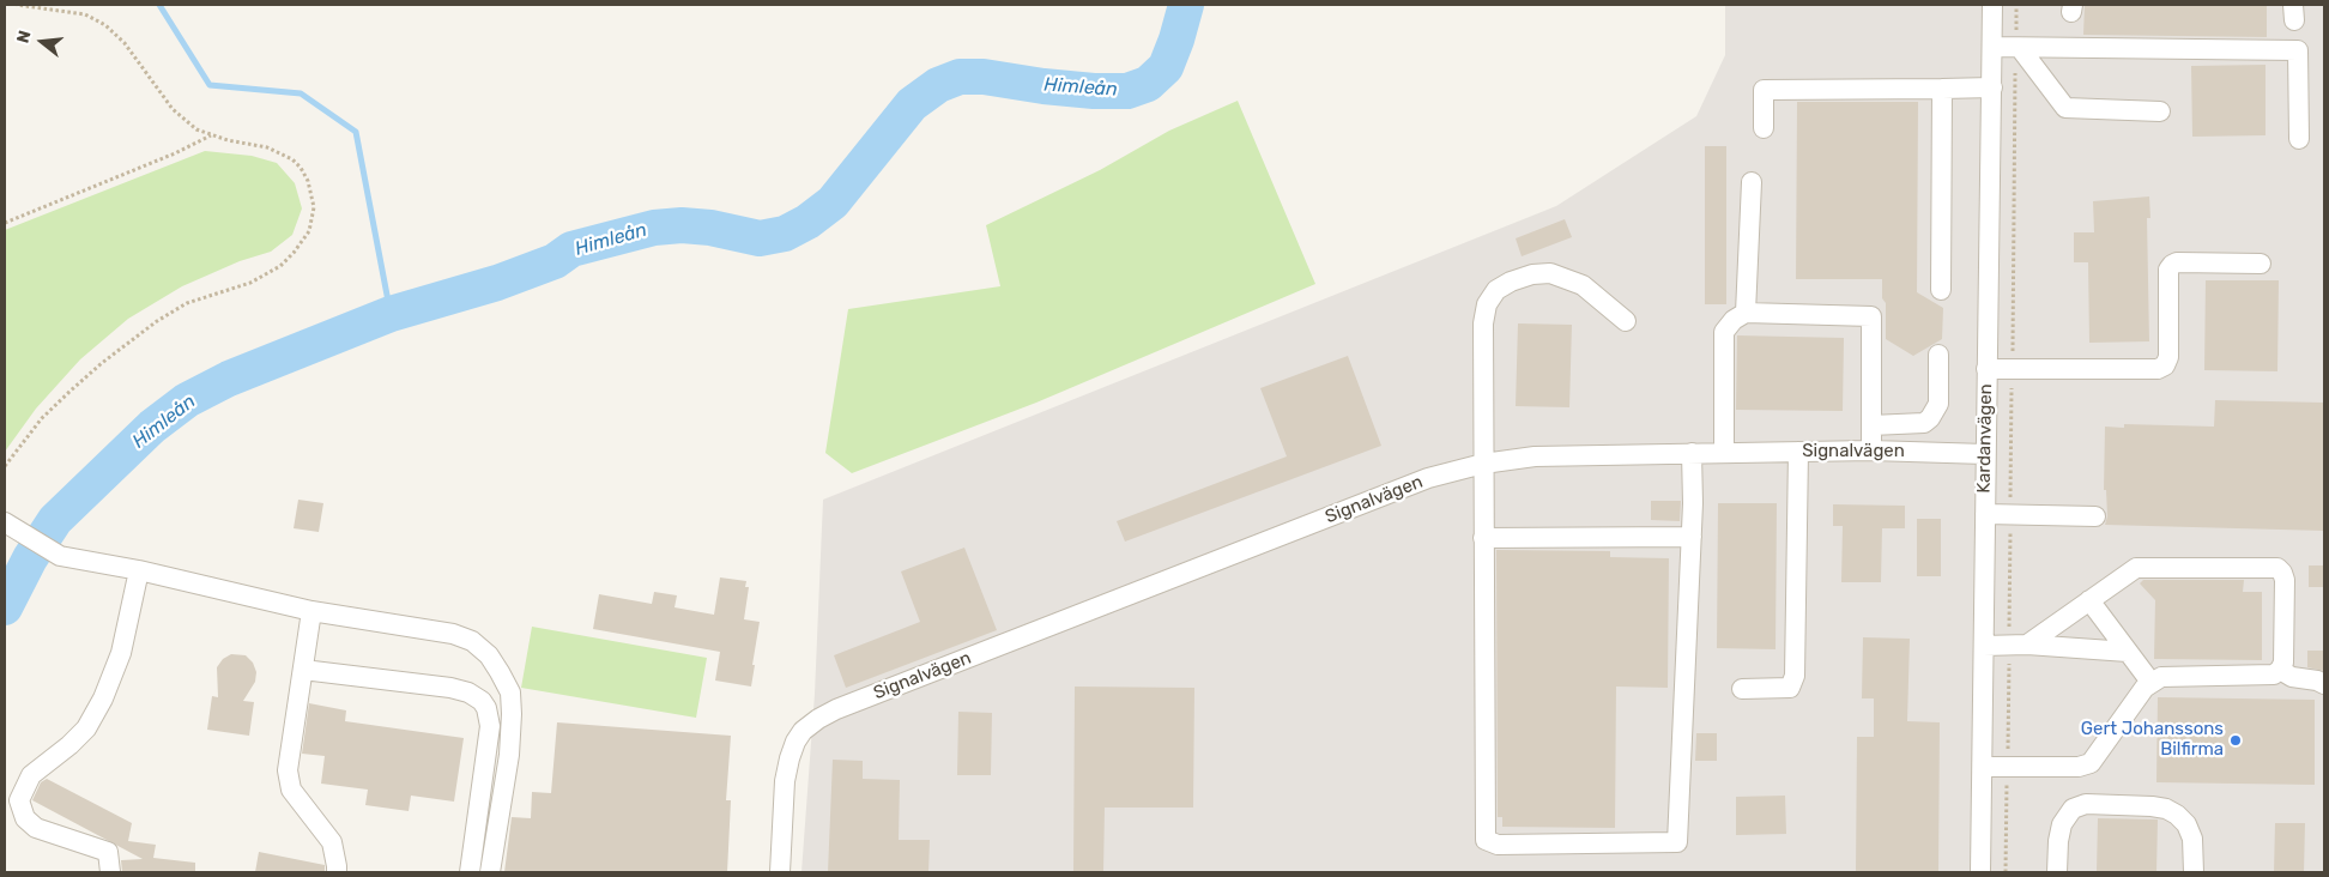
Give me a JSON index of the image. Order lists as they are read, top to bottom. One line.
{"streets":{"street":["Kardanvägen","Signalvägen"]},"crossings":[["Kardanvägen","Signalvägen"]],"water":["Himleån"],"places":["Gert Johanssons Bilfirma"],"north":"left"}
